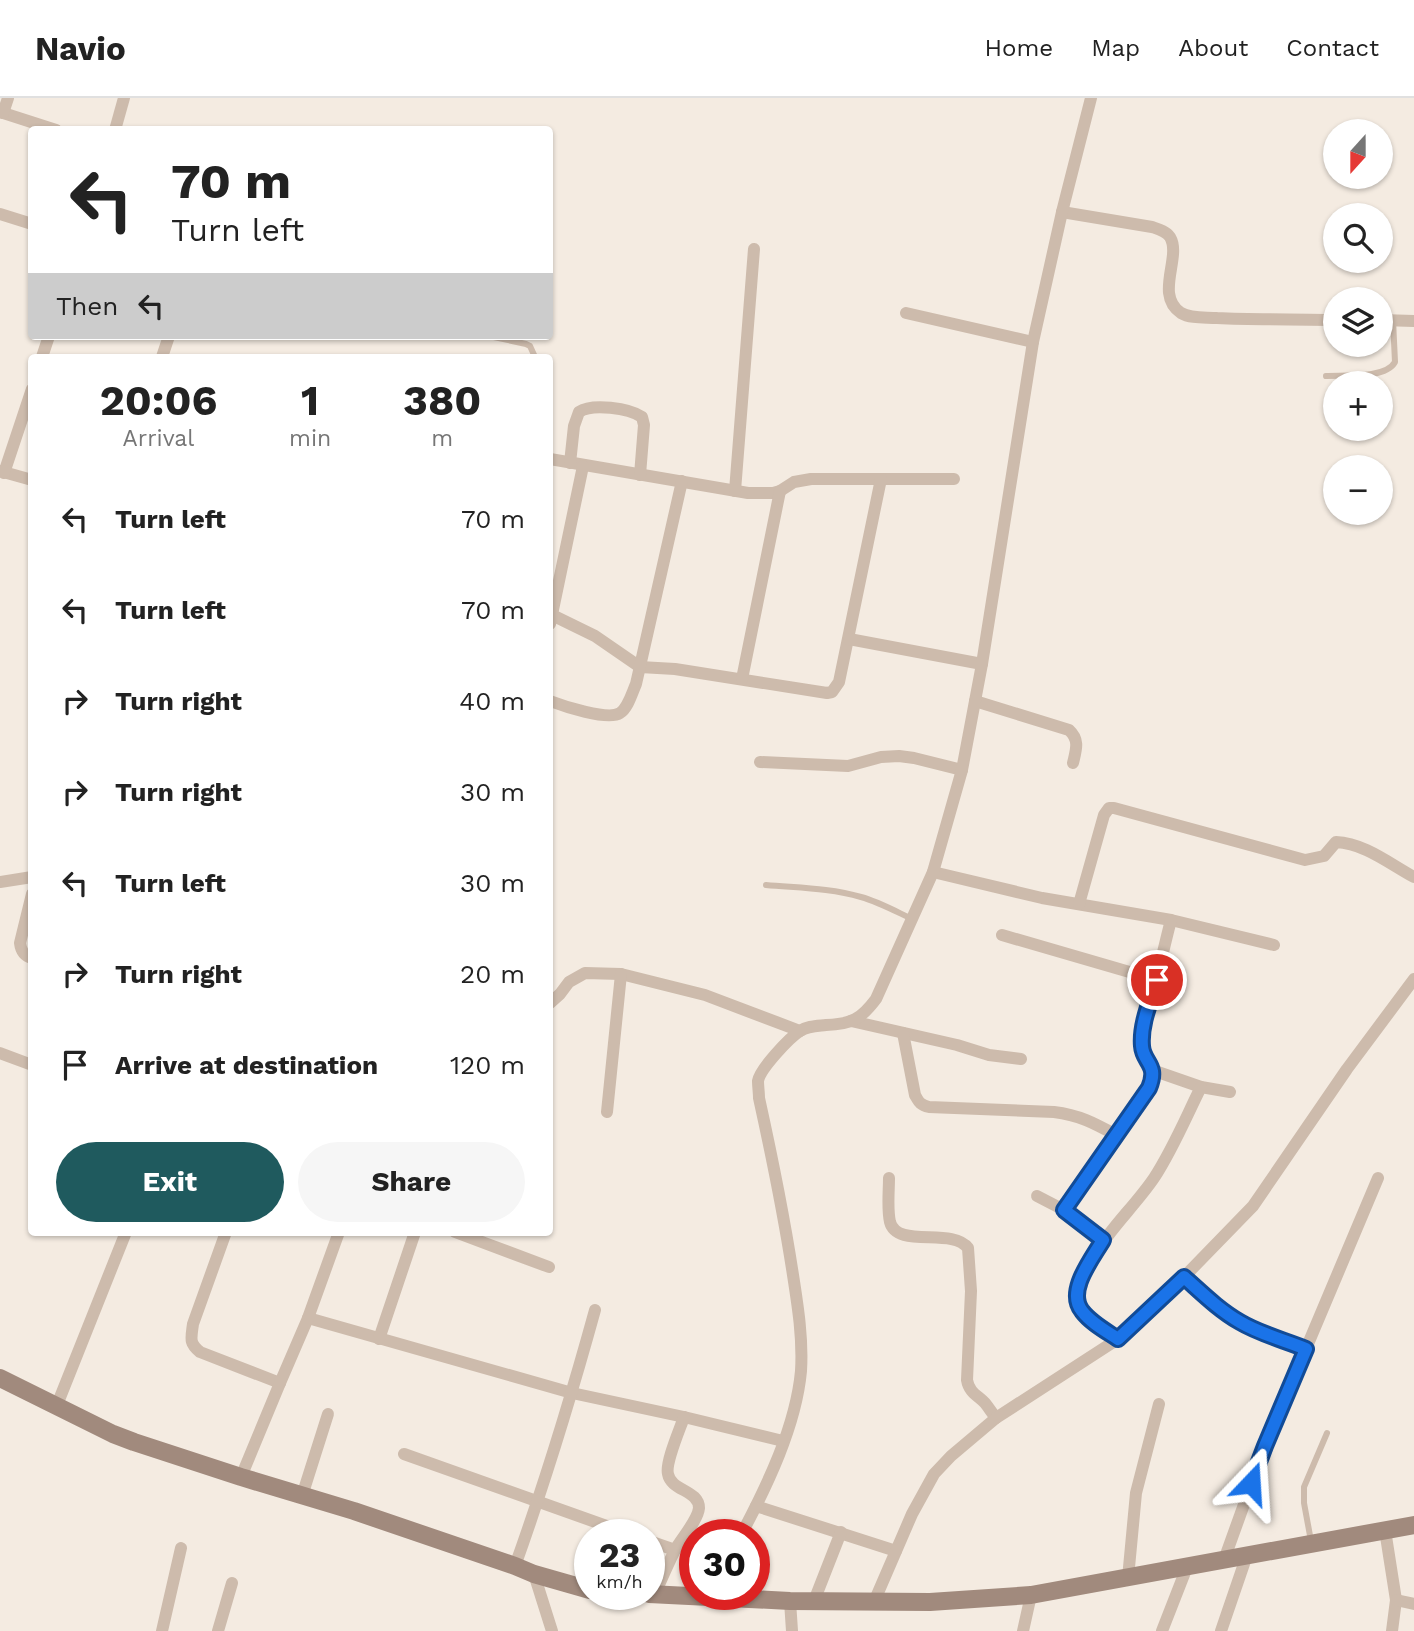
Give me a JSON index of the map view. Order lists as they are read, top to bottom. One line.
{"north":"bottom","page":{"header":"Navio","nav":["Home","Map","About","Contact"],"map_buttons":["+","−"],"turn":["70 m","Turn left"],"then":"Then","eta":["20:06","Arrival","1","min","380","m"],"list":[{"name":"Turn left","value":"70 m"},{"name":"Turn left","value":"70 m"},{"name":"Turn right","value":"40 m"},{"name":"Turn right","value":"30 m"},{"name":"Turn left","value":"30 m"},{"name":"Turn right","value":"20 m"},{"name":"Arrive at destination","value":"120 m"}],"buttons":["Exit","Share"],"speed":"23 km/h","limit":"30"}}
